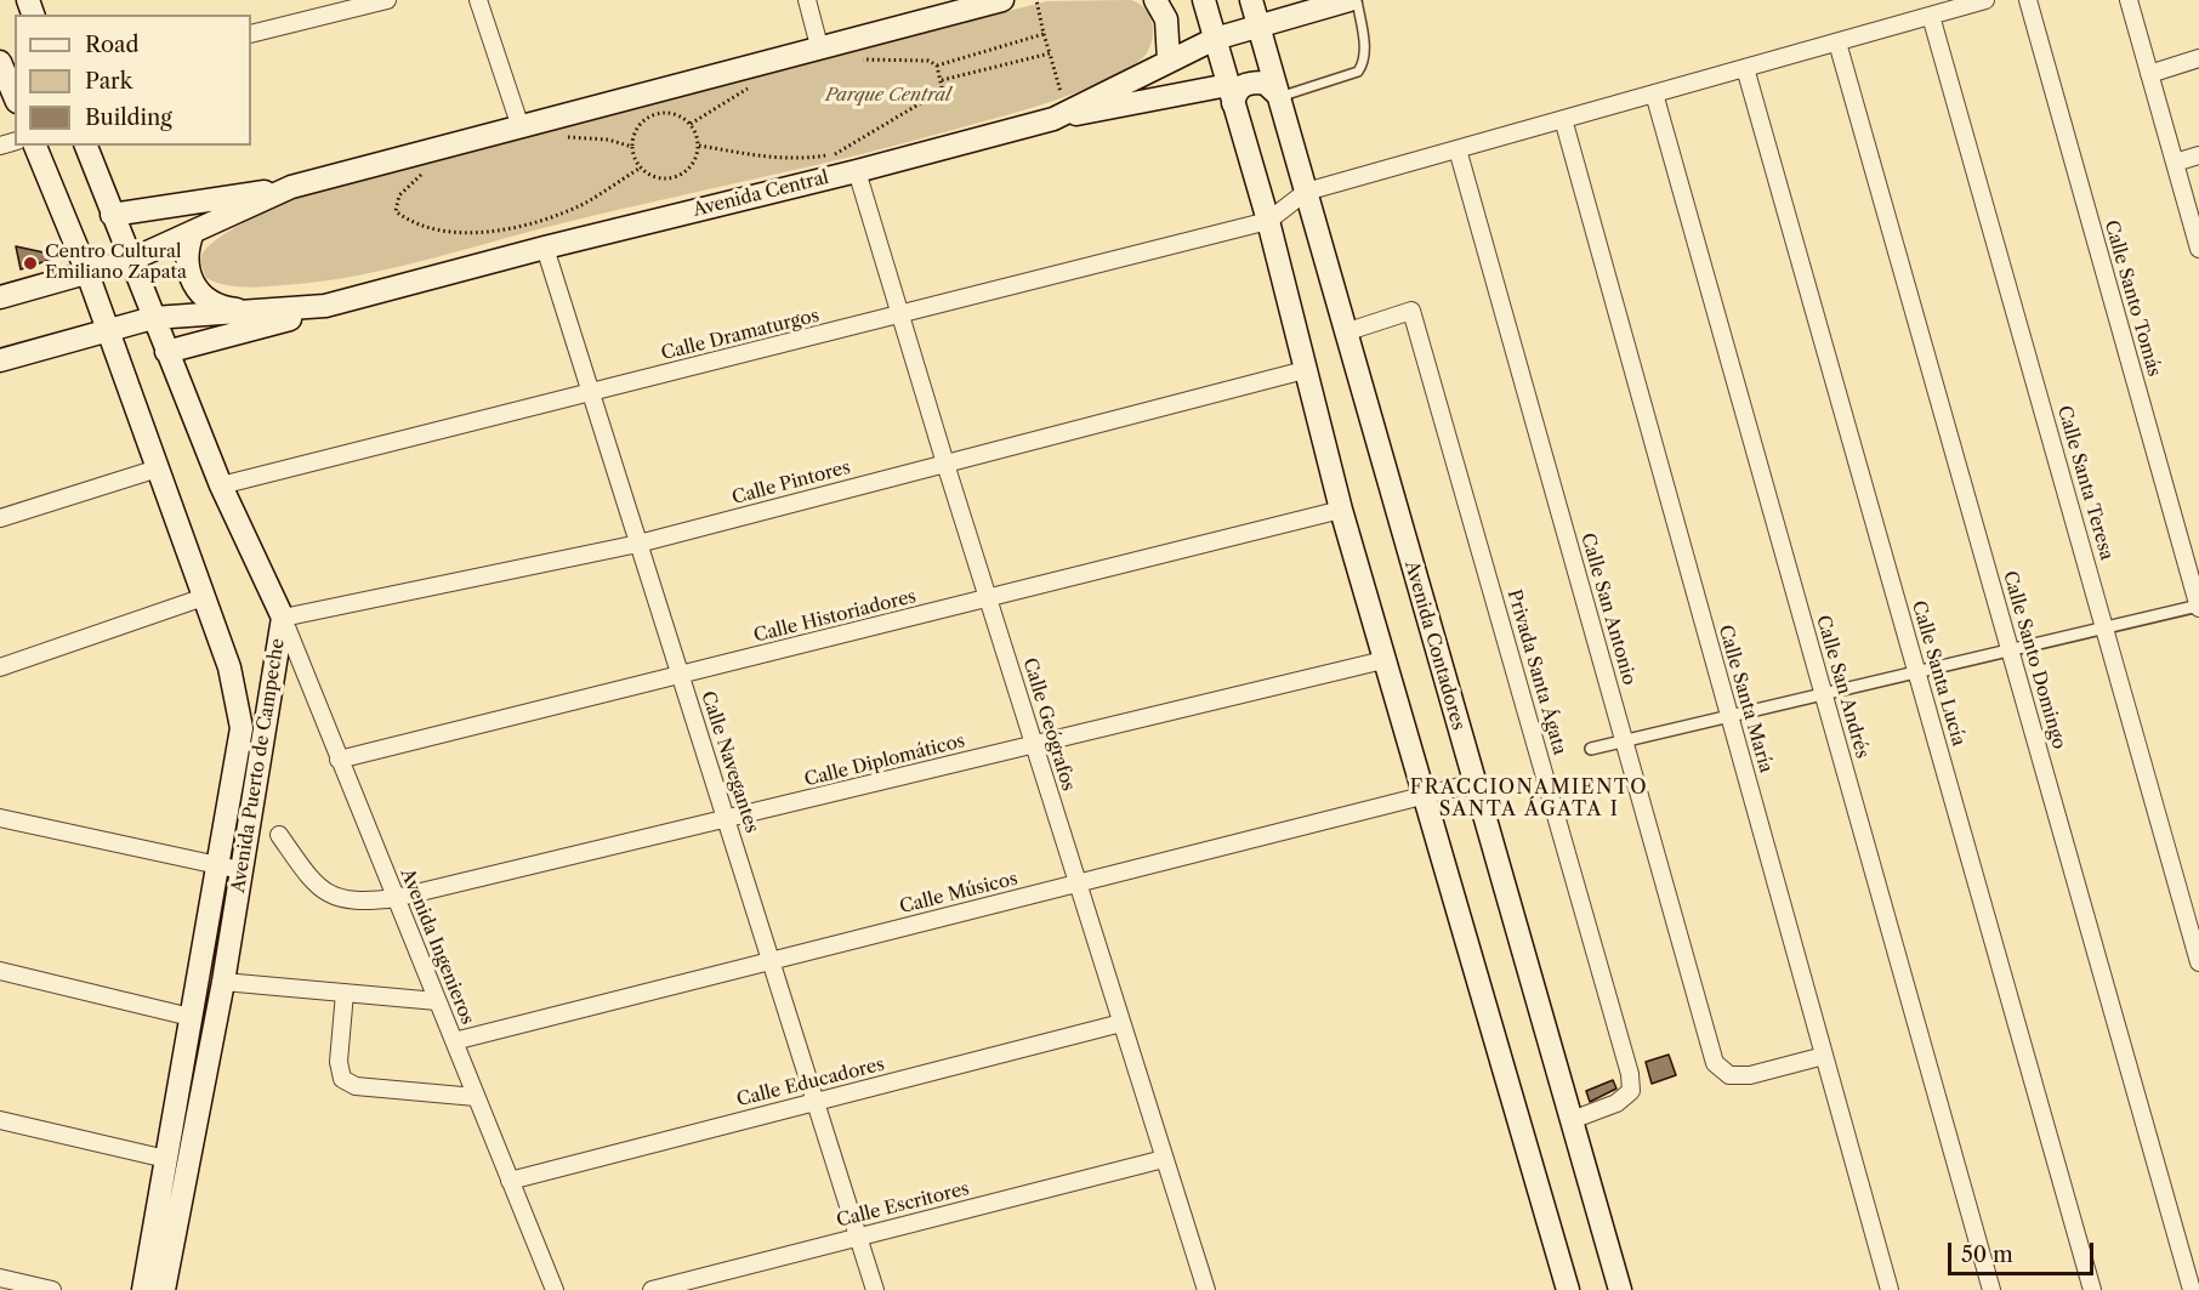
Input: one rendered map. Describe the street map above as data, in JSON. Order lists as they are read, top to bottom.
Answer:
{
  "streets": {
    "main road": ["Avenida Central", "Avenida Contadores", "Avenida Puerto de Campeche"],
    "street": [
      "Calle Santo Tomás",
      "Calle Dramaturgos",
      "Calle Pintores",
      "Calle Santa Teresa",
      "Calle San Antonio",
      "Calle Historiadores",
      "Calle Santo Domingo",
      "Privada Santa Ágata",
      "Calle Santa Lucía",
      "Calle San Andrés",
      "Calle Santa María",
      "Calle Geógrafos",
      "Calle Diplomáticos",
      "Calle Navegantes",
      "Calle Músicos",
      "Avenida Ingenieros",
      "Calle Educadores",
      "Calle Escritores"
    ]
  },
  "crossings": [
    ["Avenida Central", "Avenida Contadores"],
    ["Avenida Central", "Calle Geógrafos"],
    ["Avenida Central", "Calle Navegantes"],
    ["Avenida Central", "Avenida Puerto de Campeche"],
    ["Calle Dramaturgos", "Calle Geógrafos"],
    ["Calle Dramaturgos", "Calle Navegantes"],
    ["Calle Dramaturgos", "Avenida Puerto de Campeche"],
    ["Calle Pintores", "Calle Geógrafos"],
    ["Calle Pintores", "Calle Navegantes"],
    ["Calle Pintores", "Avenida Puerto de Campeche"],
    ["Calle Pintores", "Avenida Ingenieros"],
    ["Calle San Antonio", "Calle Santa María"],
    ["Calle Historiadores", "Calle Geógrafos"],
    ["Calle Historiadores", "Calle Navegantes"],
    ["Calle Historiadores", "Avenida Ingenieros"],
    ["Avenida Contadores", "Privada Santa Ágata"],
    ["Avenida Contadores", "Calle Músicos"],
    ["Calle Geógrafos", "Calle Diplomáticos"],
    ["Calle Geógrafos", "Calle Músicos"],
    ["Calle Geógrafos", "Calle Educadores"],
    ["Calle Geógrafos", "Calle Escritores"],
    ["Calle Diplomáticos", "Calle Navegantes"],
    ["Calle Diplomáticos", "Avenida Ingenieros"],
    ["Calle Navegantes", "Calle Músicos"],
    ["Calle Navegantes", "Calle Educadores"],
    ["Calle Navegantes", "Calle Escritores"],
    ["Avenida Puerto de Campeche", "Avenida Ingenieros"],
    ["Calle Músicos", "Avenida Ingenieros"],
    ["Avenida Ingenieros", "Calle Educadores"]
  ],
  "districts": ["FRACCIONAMIENTO SANTA ÁGATA I"],
  "parks": ["Parque Central"],
  "places": ["Centro Cultural Emiliano Zapata"],
  "legend": ["Road", "Park", "Building"],
  "scale_bar": "50 m"
}
